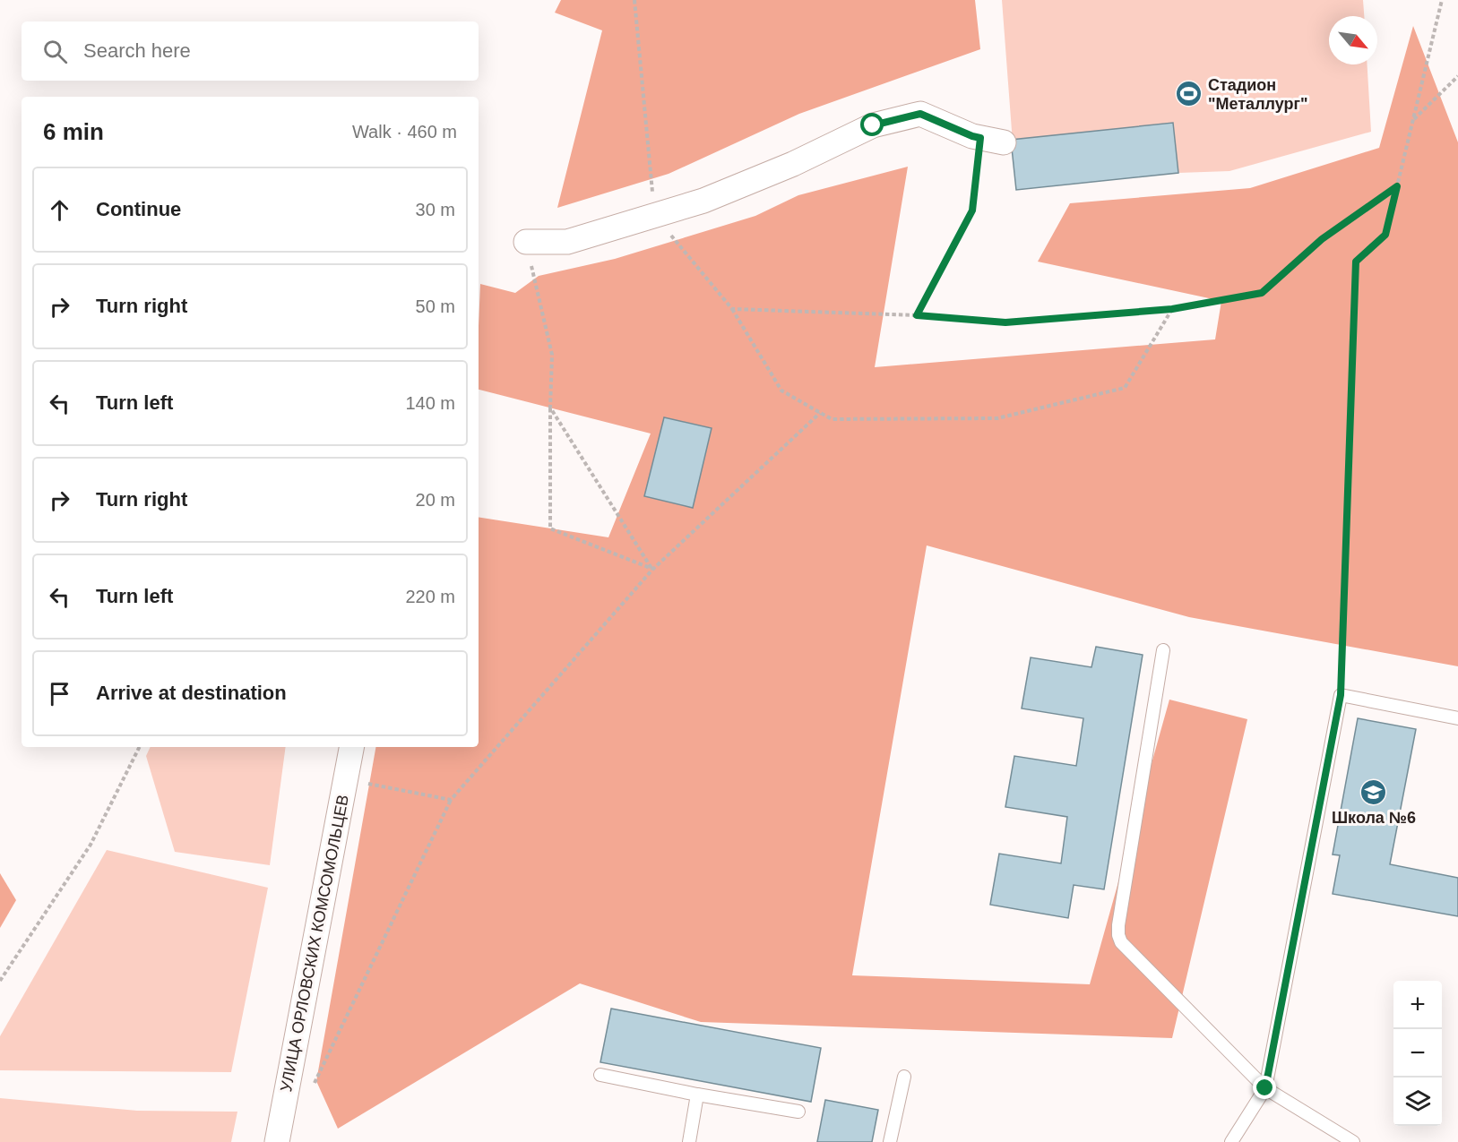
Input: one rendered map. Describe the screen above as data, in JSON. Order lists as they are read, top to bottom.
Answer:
{
  "streets": {
    "street": ["УЛИЦА ОРЛОВСКИХ КОМСОМОЛЬЦЕВ"]
  },
  "places": {
    "sports": ["Стадион \"Металлург\""],
    "school or university": ["Школа №6"]
  },
  "north": "bottom right",
  "page": {
    "search": "Search here",
    "heading": ["6 min", "Walk · 460 m"],
    "list": [
      ["Continue", "30 m"],
      ["Turn right", "50 m"],
      ["Turn left", "140 m"],
      ["Turn right", "20 m"],
      ["Turn left", "220 m"],
      "Arrive at destination"
    ],
    "map_buttons": ["+", "−"]
  }
}
